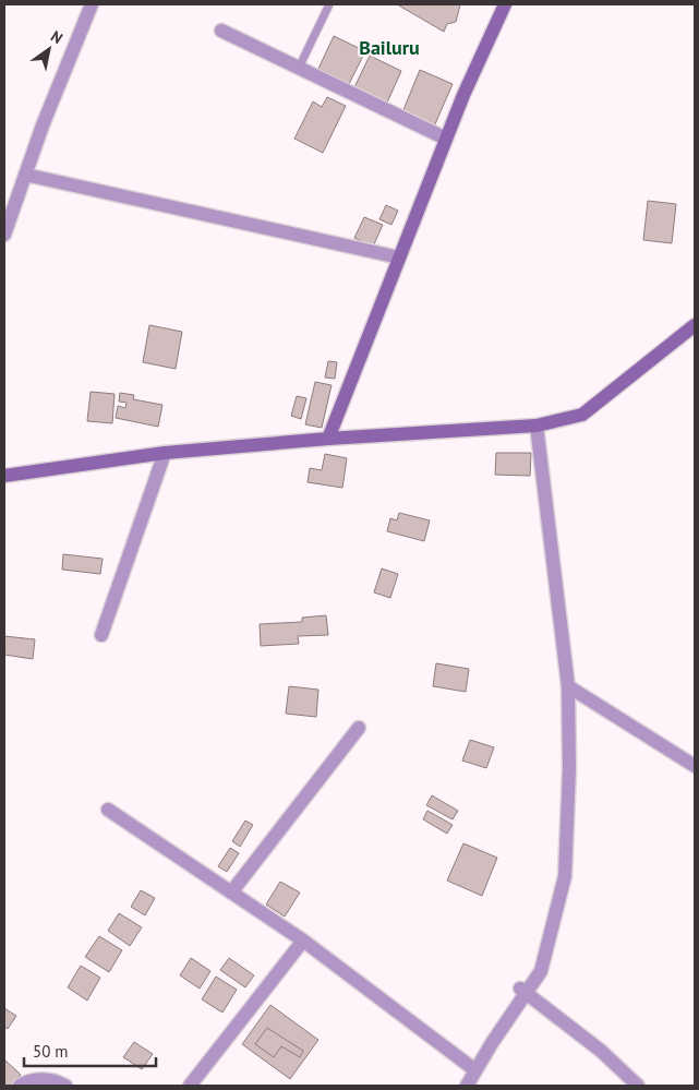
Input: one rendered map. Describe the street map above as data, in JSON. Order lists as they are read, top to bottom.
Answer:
{
  "districts": ["Bailuru"],
  "scale_bar": "50 m",
  "north": "top right"
}
